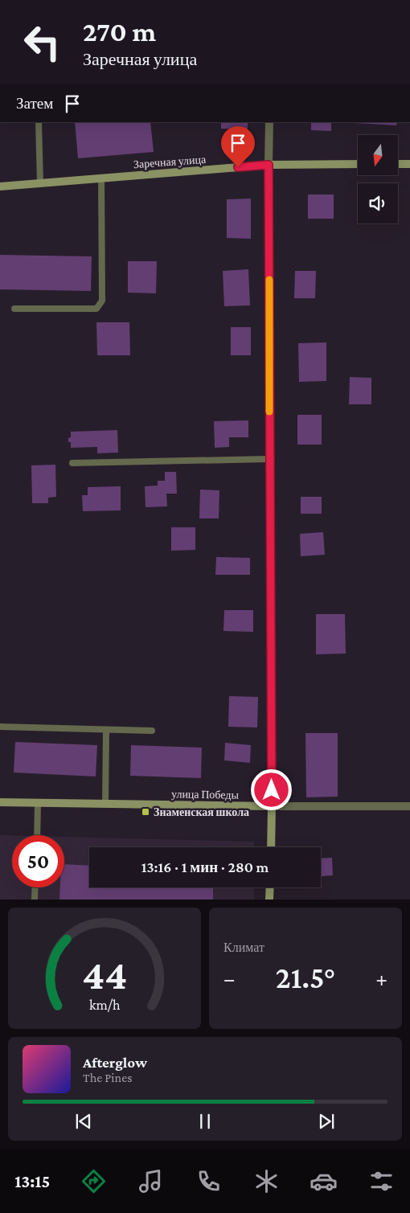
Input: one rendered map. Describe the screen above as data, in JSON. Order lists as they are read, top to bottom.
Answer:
{
  "streets": {
    "main road": ["Заречная улица", "улица Победы"]
  },
  "places": {
    "transit": ["Знаменская школа"]
  },
  "north": "bottom",
  "page": {
    "turn": ["270 m", "Заречная улица"],
    "then": "Затем",
    "limit": "50",
    "trip": "13:16 · 1 мин · 280 m",
    "tile": "Климат",
    "heat": ["−", "21.5°", "+"],
    "song": ["Afterglow", "The Pines"],
    "tabs": "13:15",
    "gauge": ["44", "km/h"]
  }
}
